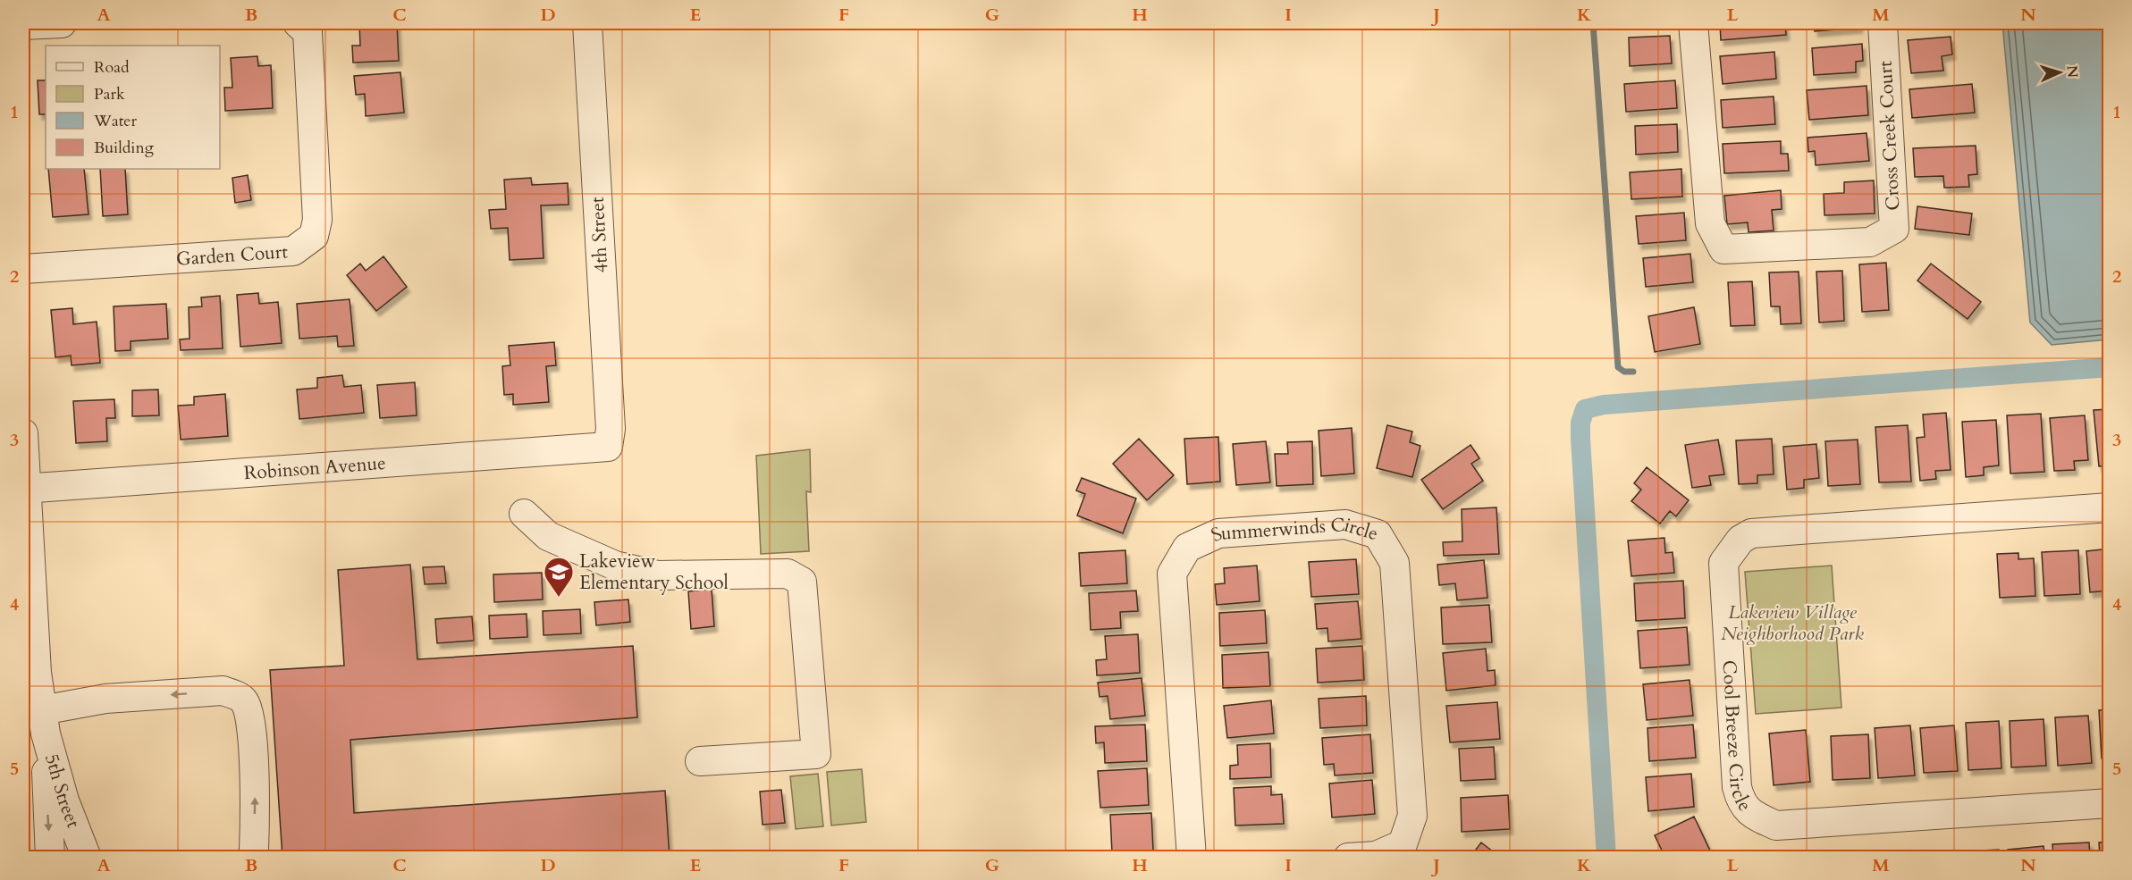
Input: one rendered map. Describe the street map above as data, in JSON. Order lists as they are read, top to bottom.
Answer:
{
  "streets": {
    "street": [
      "Cross Creek Court",
      "4th Street",
      "Garden Court",
      "Robinson Avenue",
      "Summerwinds Circle",
      "Cool Breeze Circle",
      "5th Street"
    ]
  },
  "crossings": [
    ["4th Street", "Robinson Avenue"],
    ["Robinson Avenue", "5th Street"]
  ],
  "parks": ["Lakeview Village Neighborhood Park"],
  "places": {
    "school or university": ["Lakeview Elementary School"]
  },
  "legend": [
    "Road",
    "Park",
    "Water",
    "Building"
  ],
  "north": "right",
  "grid": {
    "columns": [
      "A",
      "B",
      "C",
      "D",
      "E",
      "F",
      "G",
      "H",
      "I",
      "J",
      "K",
      "L",
      "M",
      "N"
    ],
    "rows": [
      "1",
      "2",
      "3",
      "4",
      "5"
    ]
  }
}
